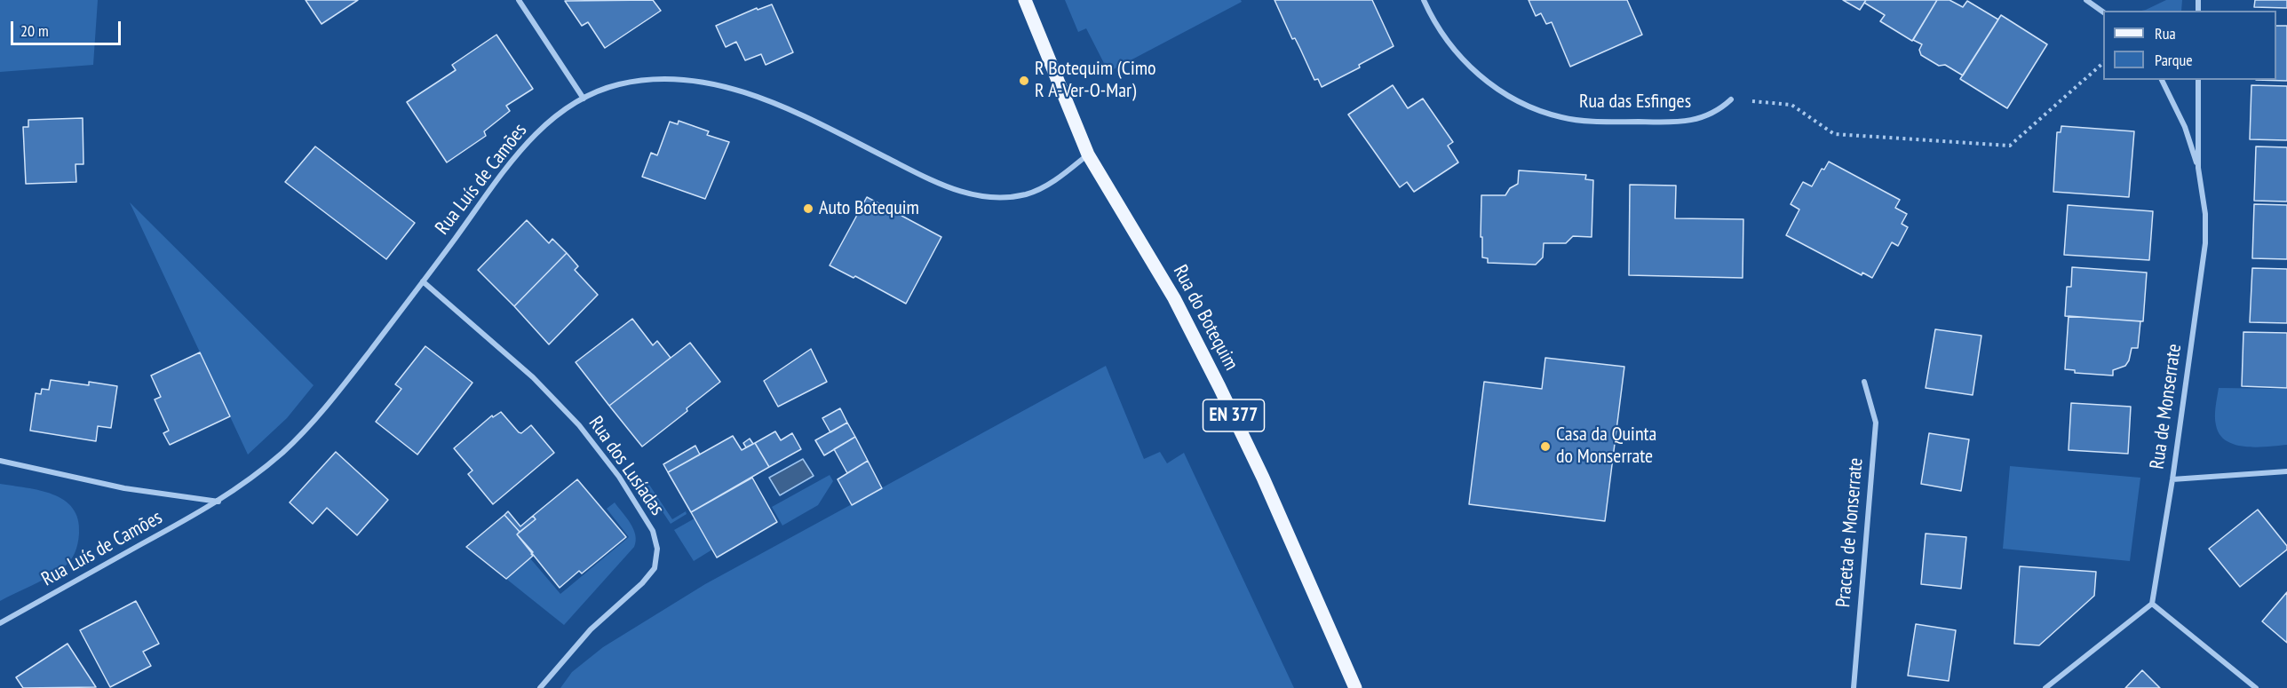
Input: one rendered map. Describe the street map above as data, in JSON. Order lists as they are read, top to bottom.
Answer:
{
  "streets": {
    "main road": ["Rua do Botequim", "EN 377"],
    "street": [
      "Rua das Esfinges",
      "Rua Luís de Camões",
      "Rua de Monserrate",
      "Rua dos Lusíadas",
      "Praceta de Monserrate"
    ]
  },
  "crossings": [
    ["Rua Luís de Camões", "Rua do Botequim"],
    ["Rua Luís de Camões", "Rua dos Lusíadas"]
  ],
  "places": ["R Botequim (Cimo R A-Ver-O-Mar)", "Auto Botequim", "Casa da Quinta do Monserrate"],
  "legend": ["Rua", "Parque"],
  "scale_bar": "20 m"
}
